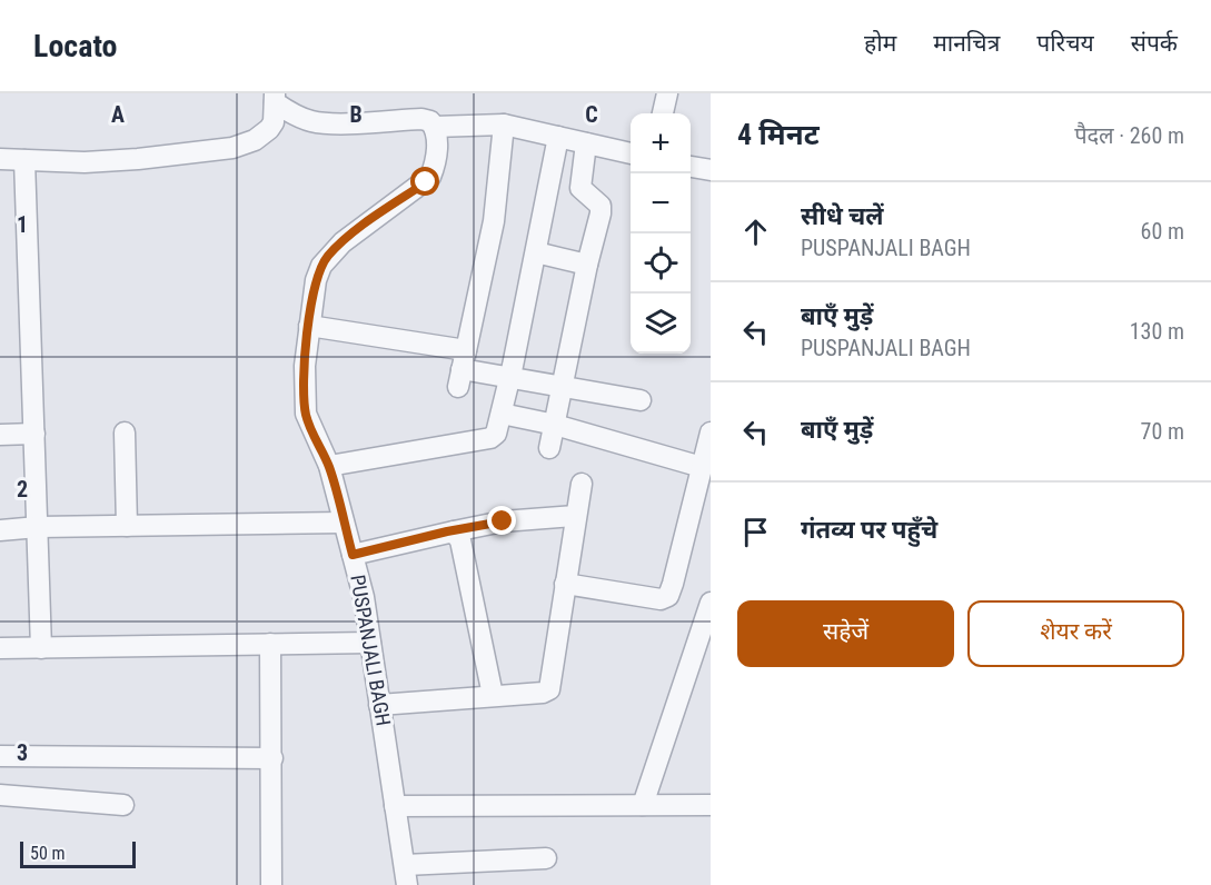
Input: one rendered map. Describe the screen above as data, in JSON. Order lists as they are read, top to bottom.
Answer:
{
  "streets": {
    "street": ["PUSPANJALI BAGH"]
  },
  "scale_bar": "50 m",
  "page": {
    "header": "Locato",
    "nav": [
      "होम",
      "मानचित्र",
      "परिचय",
      "संपर्क"
    ],
    "heading": ["4 मिनट", "पैदल · 260 m"],
    "map_buttons": ["+", "−"],
    "list": [
      ["सीधे चलें", "PUSPANJALI BAGH", "60 m"],
      ["बाएँ मुड़ें", "PUSPANJALI BAGH", "130 m"],
      ["बाएँ मुड़ें", "70 m"],
      "गंतव्य पर पहुँचे"
    ],
    "buttons": ["सहेजें", "शेयर करें"],
    "scale": "50 m"
  },
  "grid": {
    "columns": ["A", "B", "C"],
    "rows": ["1", "2", "3"]
  }
}
